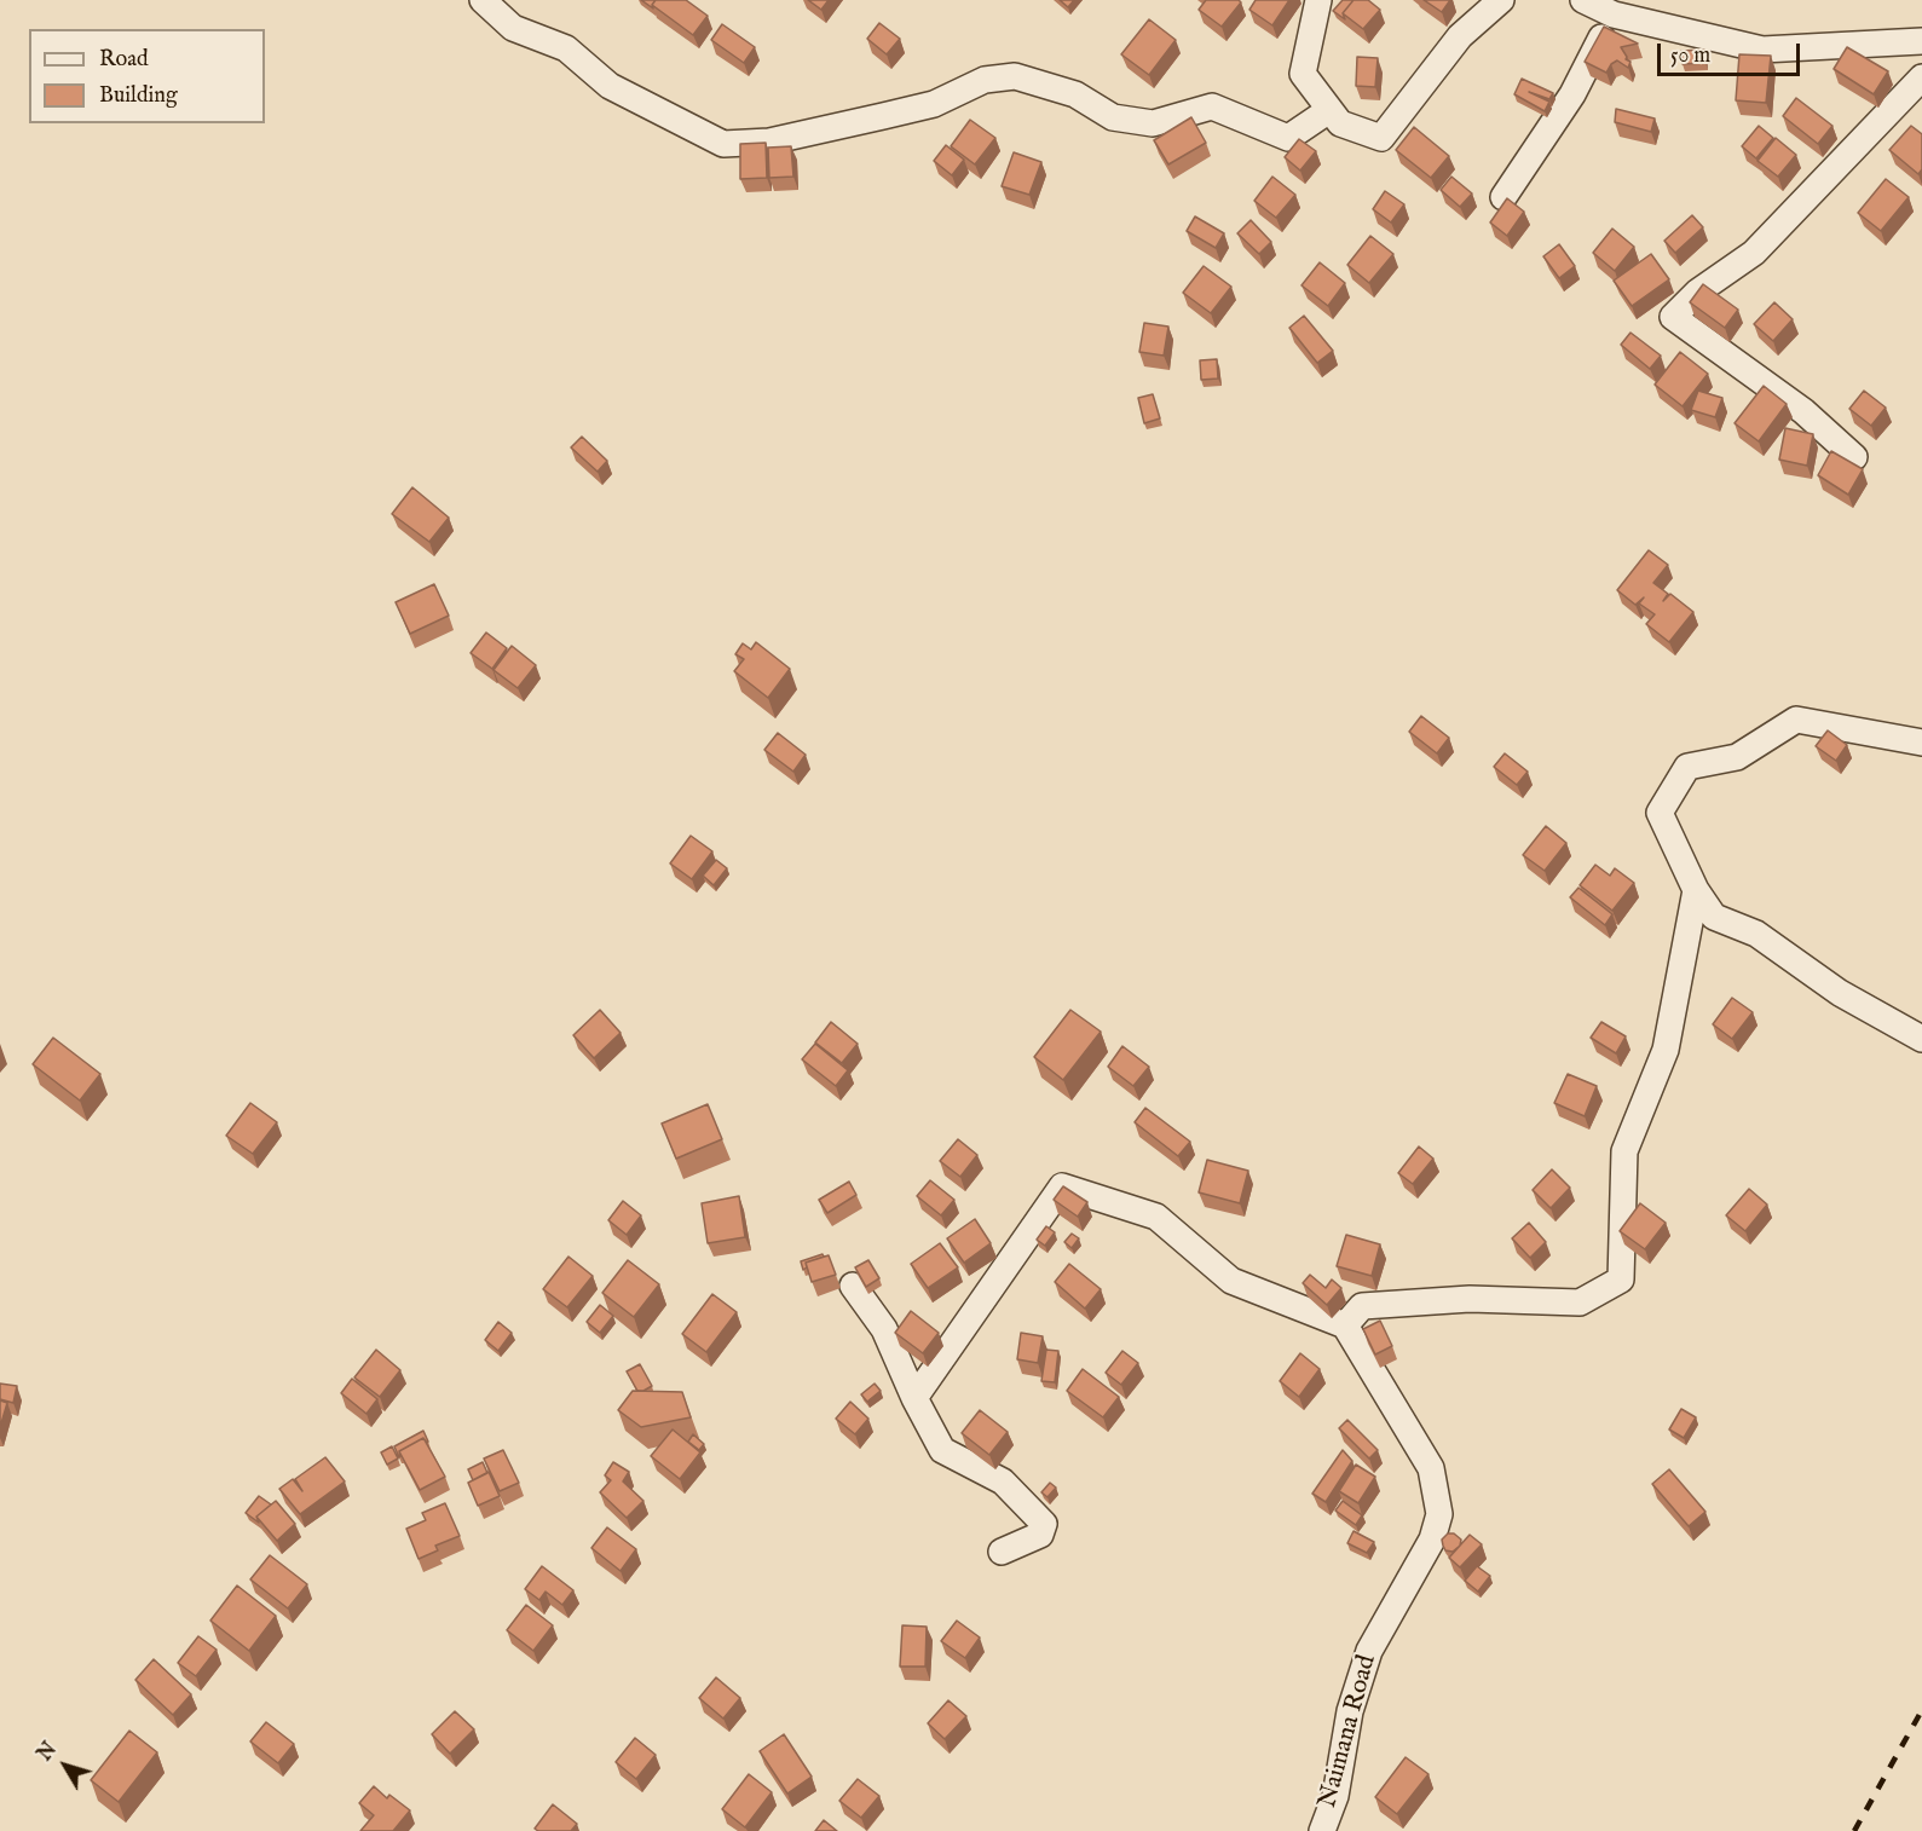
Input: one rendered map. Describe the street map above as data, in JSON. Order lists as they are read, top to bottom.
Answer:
{
  "streets": {
    "street": ["Naimana Road"]
  },
  "legend": ["Road", "Building"],
  "scale_bar": "50 m",
  "north": "top left"
}
